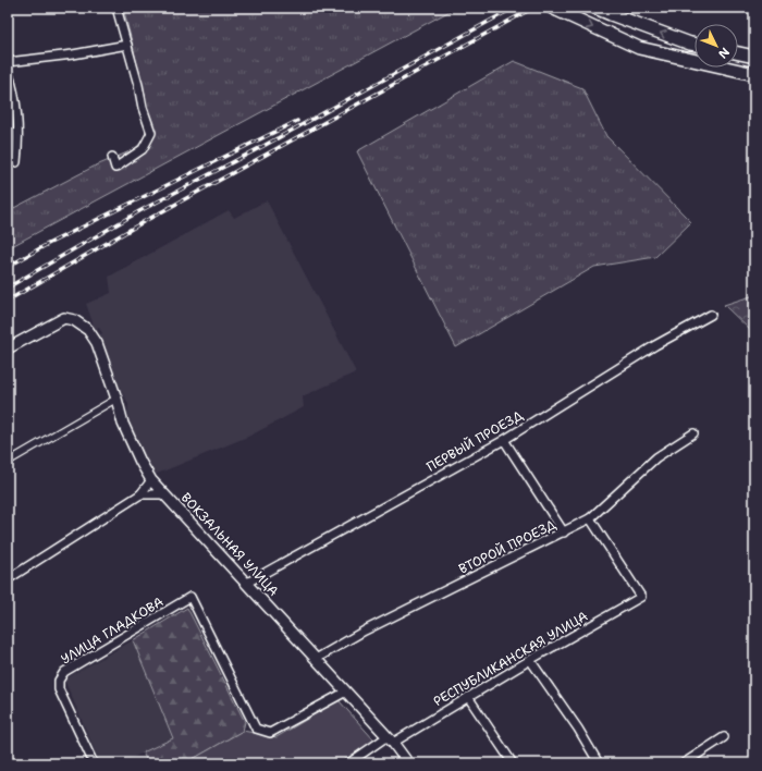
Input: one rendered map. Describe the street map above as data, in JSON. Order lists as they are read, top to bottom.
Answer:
{
  "streets": {
    "street": [
      "ПЕРВЫЙ ПРОЕЗД",
      "ВОКЗАЛЬНАЯ УЛИЦА",
      "ВТОРОЙ ПРОЕЗД",
      "УЛИЦА ГЛАДКОВА",
      "РЕСПУБЛИКАНСКАЯ УЛИЦА"
    ]
  },
  "crossings": [
    ["ПЕРВЫЙ ПРОЕЗД", "ВОКЗАЛЬНАЯ УЛИЦА"],
    ["ВОКЗАЛЬНАЯ УЛИЦА", "ВТОРОЙ ПРОЕЗД"],
    ["ВОКЗАЛЬНАЯ УЛИЦА", "УЛИЦА ГЛАДКОВА"],
    ["ВОКЗАЛЬНАЯ УЛИЦА", "РЕСПУБЛИКАНСКАЯ УЛИЦА"],
    ["ВТОРОЙ ПРОЕЗД", "РЕСПУБЛИКАНСКАЯ УЛИЦА"]
  ],
  "north": "bottom right"
}
